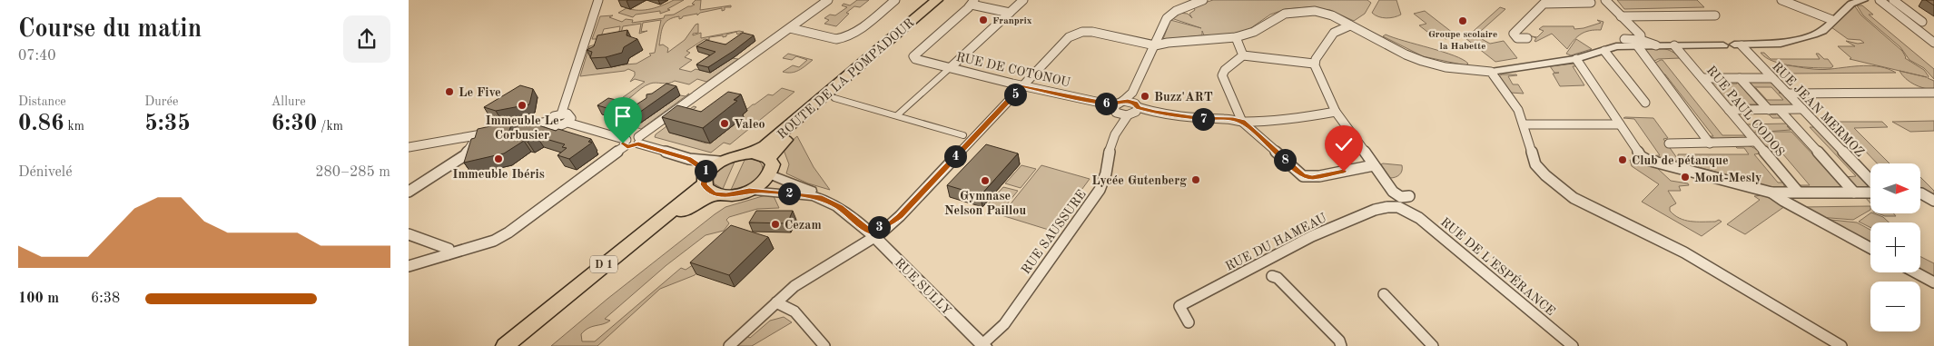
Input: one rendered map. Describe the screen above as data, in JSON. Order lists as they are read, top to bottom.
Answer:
{
  "streets": {
    "main road": ["ROUTE DE LA POMPADOUR", "D 1"],
    "street": [
      "RUE DE COTONOU",
      "RUE JEAN MERMOZ",
      "RUE PAUL CODOS",
      "RUE SAUSSURE",
      "RUE DU HAMEAU",
      "RUE DE L'ESPÉRANCE",
      "RUE SULLY"
    ]
  },
  "crossings": [
    ["RUE DE COTONOU", "RUE SAUSSURE"],
    ["ROUTE DE LA POMPADOUR", "D 1"],
    ["ROUTE DE LA POMPADOUR", "RUE SULLY"],
    ["RUE SAUSSURE", "RUE SULLY"],
    ["RUE DU HAMEAU", "RUE DE L'ESPÉRANCE"],
    ["D 1", "RUE SULLY"]
  ],
  "places": [
    "Franprix",
    "Groupe scolaire la Habette",
    "Le Five",
    "Buzz'ART",
    "Immeuble Le Corbusier",
    "Valeo",
    "Immeuble Ibéris",
    "Club de pétanque",
    "Mont-Mesly",
    "Lycée Gutenberg",
    "Gymnase Nelson Paillou",
    "Cezam"
  ],
  "north": "right",
  "page": {
    "heading": ["Course du matin", "07:40"],
    "stats": [
      ["Distance", "0.86 km"],
      ["Durée", "5:35"],
      ["Allure", "6:30 /km"]
    ],
    "pins": [
      "5",
      "6",
      "7",
      "4",
      "8",
      "1",
      "2",
      "3"
    ],
    "chart": ["Dénivelé", "280–285 m"],
    "map_buttons": ["+", "−"],
    "list": [
      {
        "name": "100 m",
        "note": "6:38"
      }
    ]
  }
}
